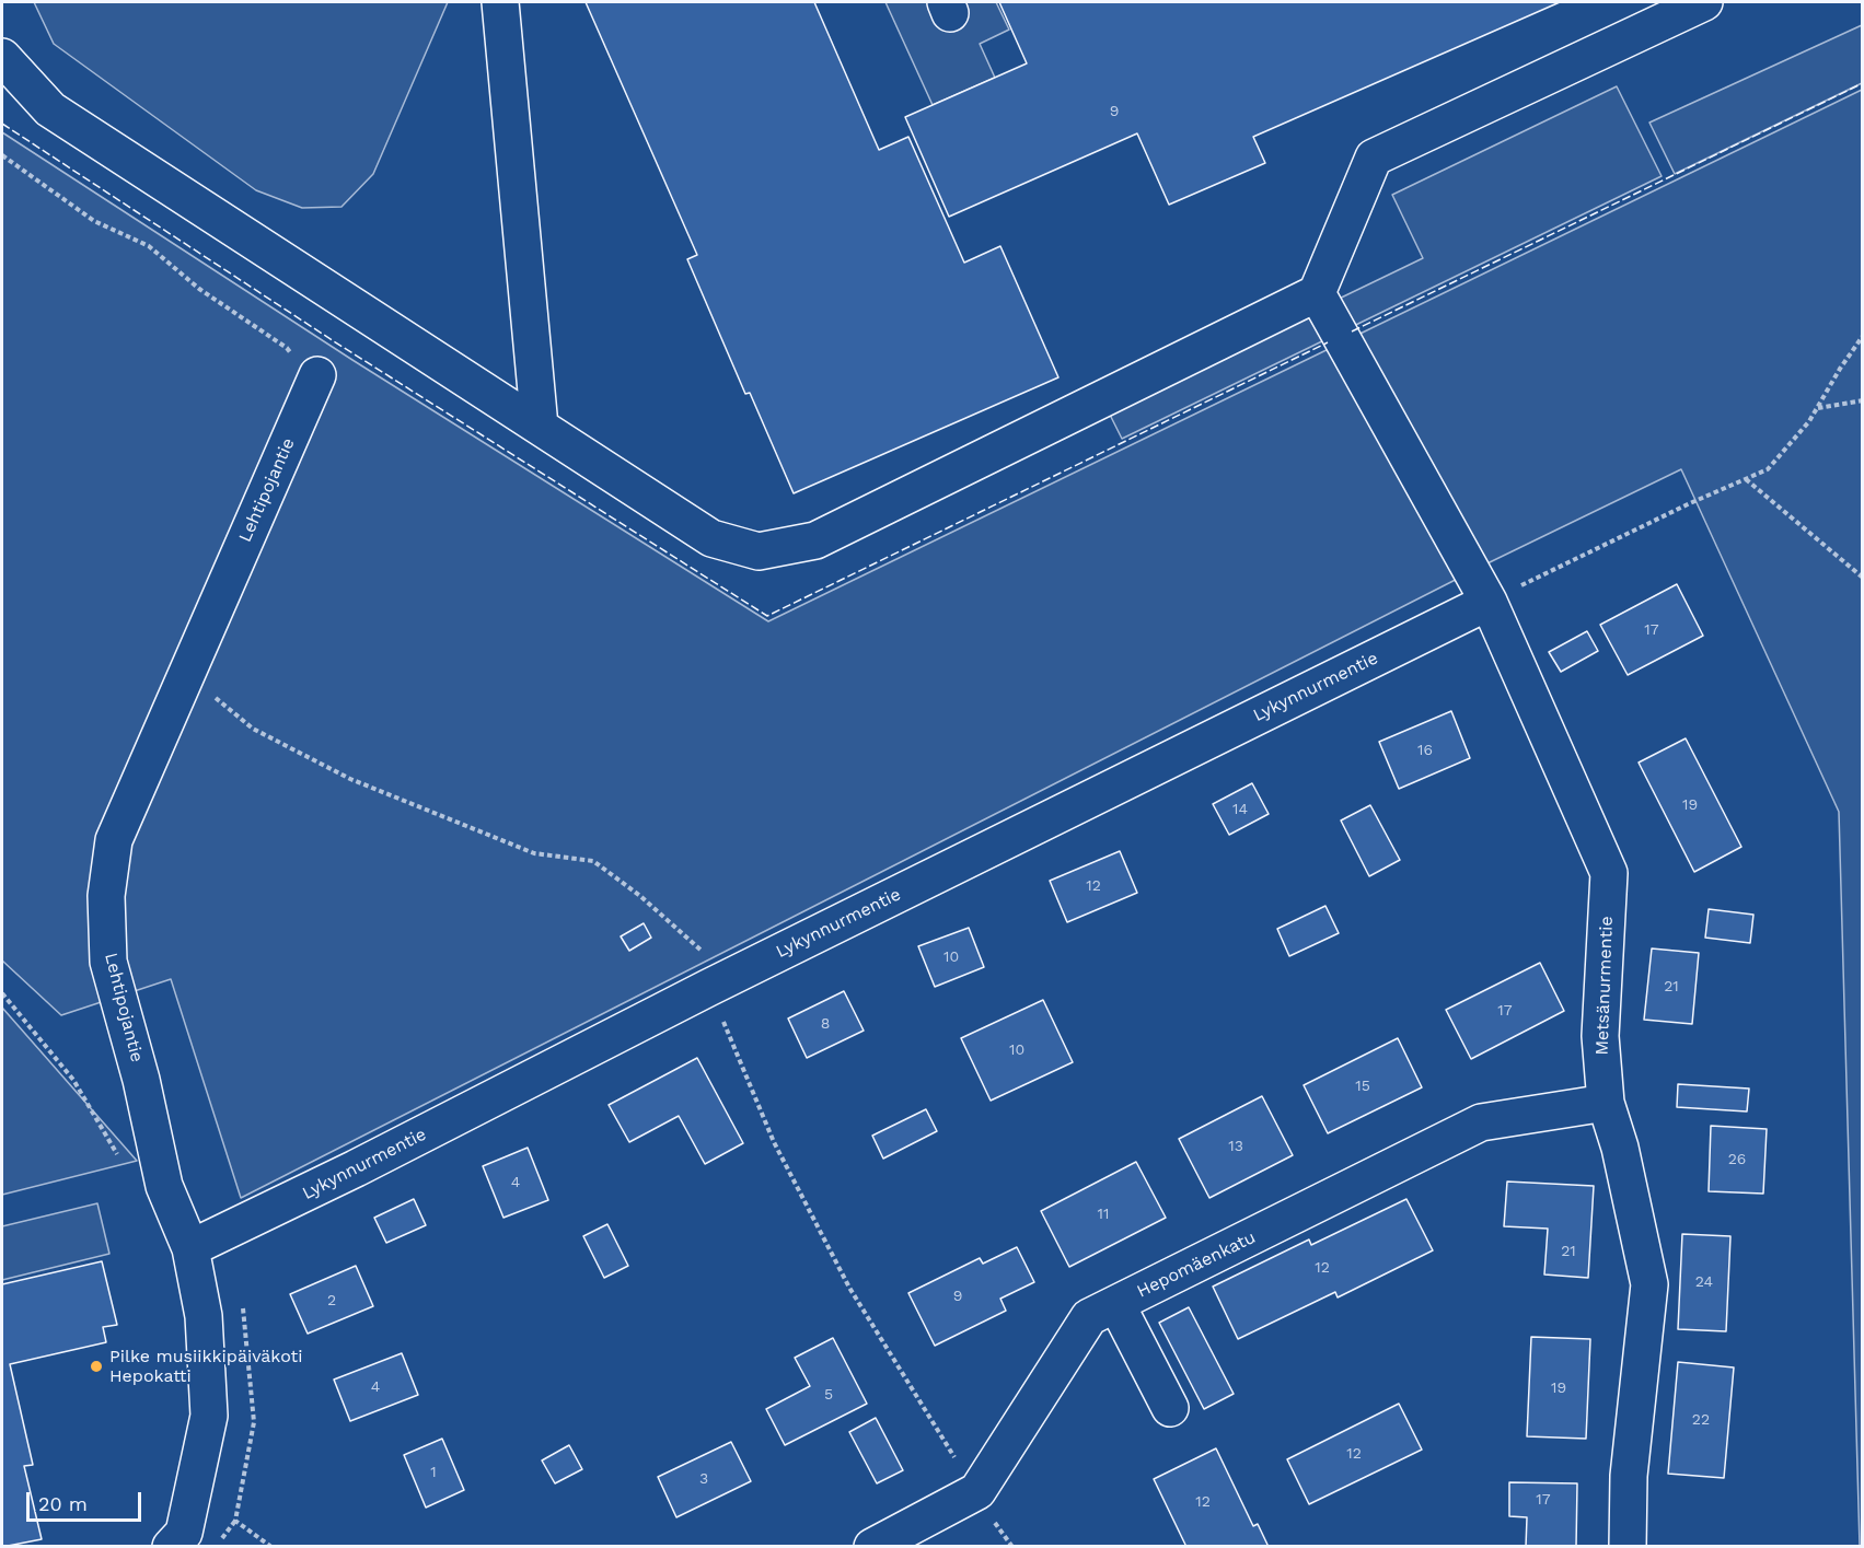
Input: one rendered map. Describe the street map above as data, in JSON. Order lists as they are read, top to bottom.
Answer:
{
  "streets": {
    "street": [
      "Lehtipojantie",
      "Lykynnurmentie",
      "Metsänurmentie",
      "Hepomäenkatu"
    ]
  },
  "crossings": [
    ["Lehtipojantie", "Lykynnurmentie"],
    ["Lykynnurmentie", "Metsänurmentie"],
    ["Metsänurmentie", "Hepomäenkatu"]
  ],
  "places": ["Pilke musiikkipäiväkoti Hepokatti"],
  "house_numbers": [
    "9",
    "17",
    "16",
    "19",
    "14",
    "12",
    "10",
    "21",
    "17",
    "8",
    "10",
    "15",
    "13",
    "26",
    "4",
    "11",
    "21",
    "12",
    "24",
    "9",
    "2",
    "4",
    "19",
    "5",
    "22",
    "12",
    "1",
    "3",
    "17",
    "12"
  ],
  "scale_bar": "20 m"
}
